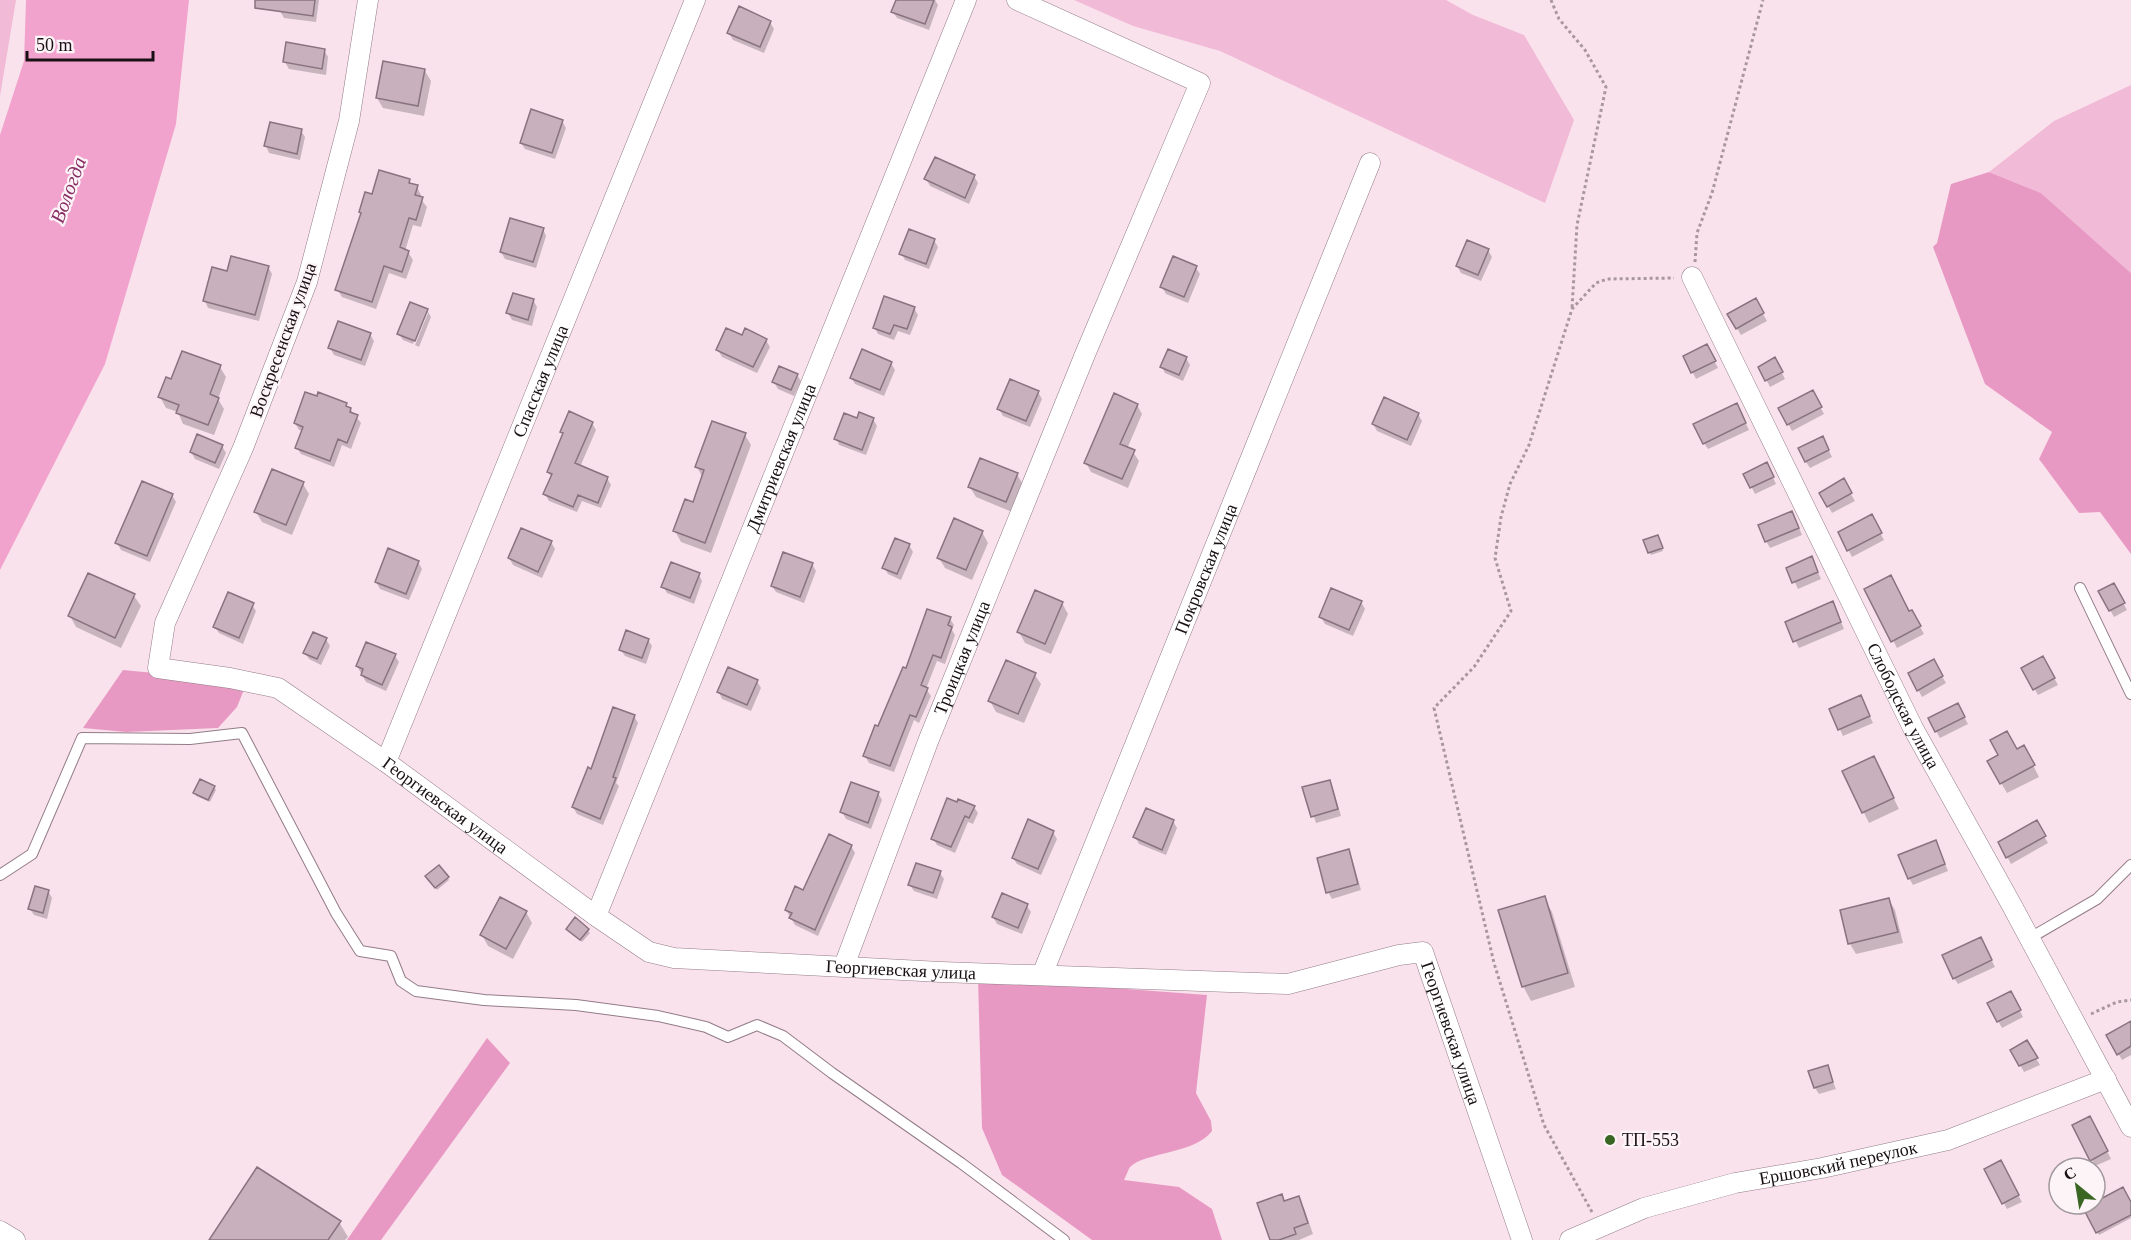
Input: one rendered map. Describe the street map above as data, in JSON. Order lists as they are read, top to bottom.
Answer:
{
  "streets": {
    "street": [
      "Воскресенская улица",
      "Спасская улица",
      "Дмитриевская улица",
      "Покровская улица",
      "Троицкая улица",
      "Слободская улица",
      "Георгиевская улица",
      "Ершовский переулок"
    ]
  },
  "crossings": [
    ["Воскресенская улица", "Георгиевская улица"],
    ["Спасская улица", "Георгиевская улица"],
    ["Дмитриевская улица", "Георгиевская улица"],
    ["Покровская улица", "Георгиевская улица"],
    ["Троицкая улица", "Георгиевская улица"],
    ["Слободская улица", "Ершовский переулок"]
  ],
  "water": ["Вологда"],
  "places": ["ТП-553"],
  "scale_bar": "50 m",
  "north": "top left"
}
